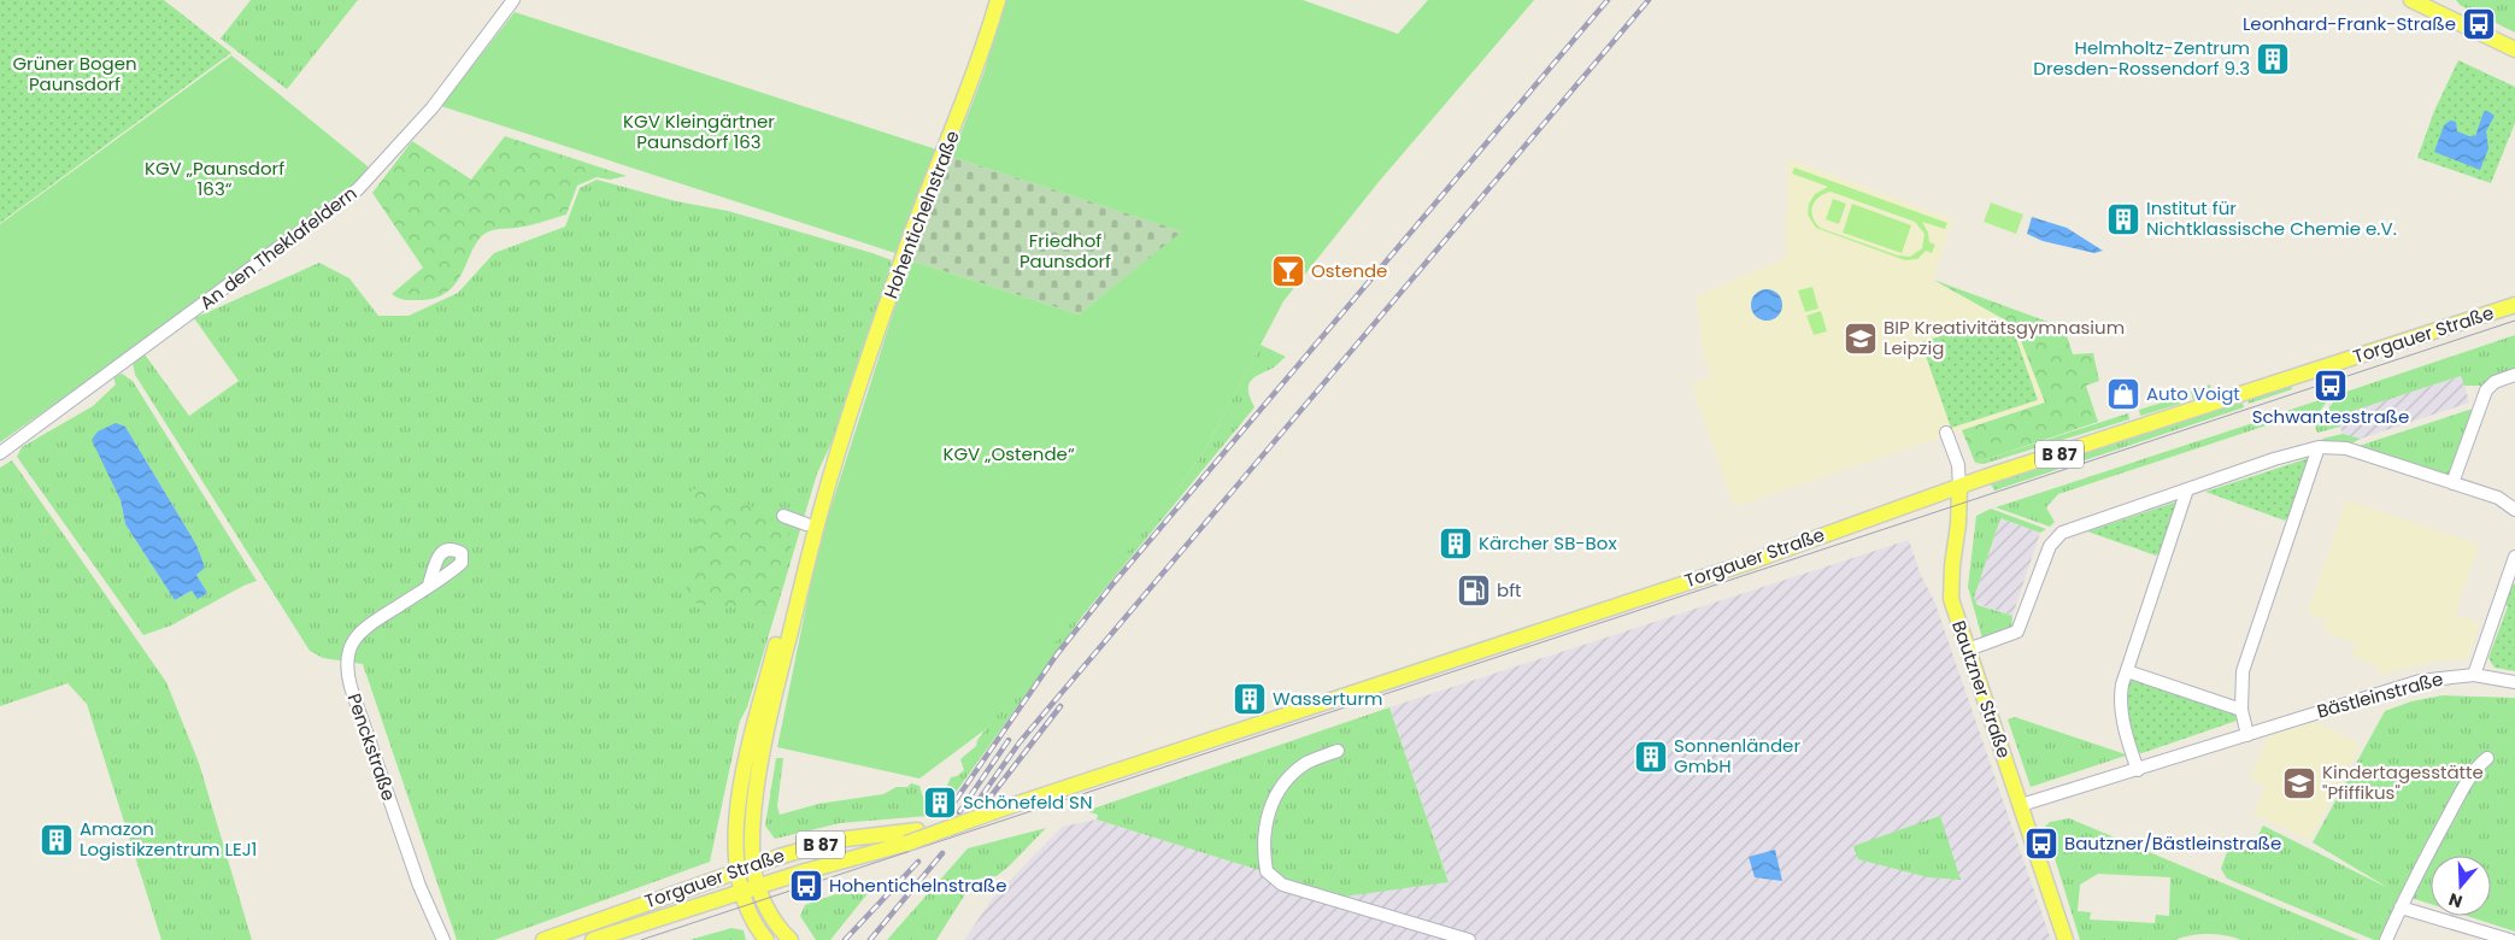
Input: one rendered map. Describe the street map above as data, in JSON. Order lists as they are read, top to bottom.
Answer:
{
  "streets": {
    "main road": [
      "Hohentichelnstraße",
      "Torgauer Straße",
      "B 87",
      "Bautzner Straße"
    ],
    "street": ["An den Theklafeldern", "Bästleinstraße", "Penckstraße"]
  },
  "crossings": [
    ["Hohentichelnstraße", "Torgauer Straße"],
    ["Torgauer Straße", "Bautzner Straße"],
    ["Bautzner Straße", "Bästleinstraße"]
  ],
  "parks": [
    "Grüner Bogen Paunsdorf",
    "KGV Kleingärtner Paunsdorf 163",
    "KGV „Paunsdorf 163“",
    "Friedhof Paunsdorf",
    "KGV „Ostende“"
  ],
  "places": {
    "bus stop": [
      "Leonhard-Frank-Straße",
      "Schwantesstraße",
      "Bautzner/Bästleinstraße",
      "Hohentichelnstraße"
    ],
    "building": [
      "Helmholtz-Zentrum Dresden-Rossendorf 9.3",
      "Institut für Nichtklassische Chemie e.V.",
      "Kärcher SB-Box",
      "Wasserturm",
      "Sonnenländer GmbH",
      "Schönefeld SN",
      "Amazon Logistikzentrum LEJ1"
    ],
    "bar": ["Ostende"],
    "school or university": ["BIP Kreativitätsgymnasium Leipzig", "Kindertagesstätte \"Pfiffikus\""],
    "shop": ["Auto Voigt"],
    "fuel station": ["bft"]
  },
  "north": "bottom"
}
